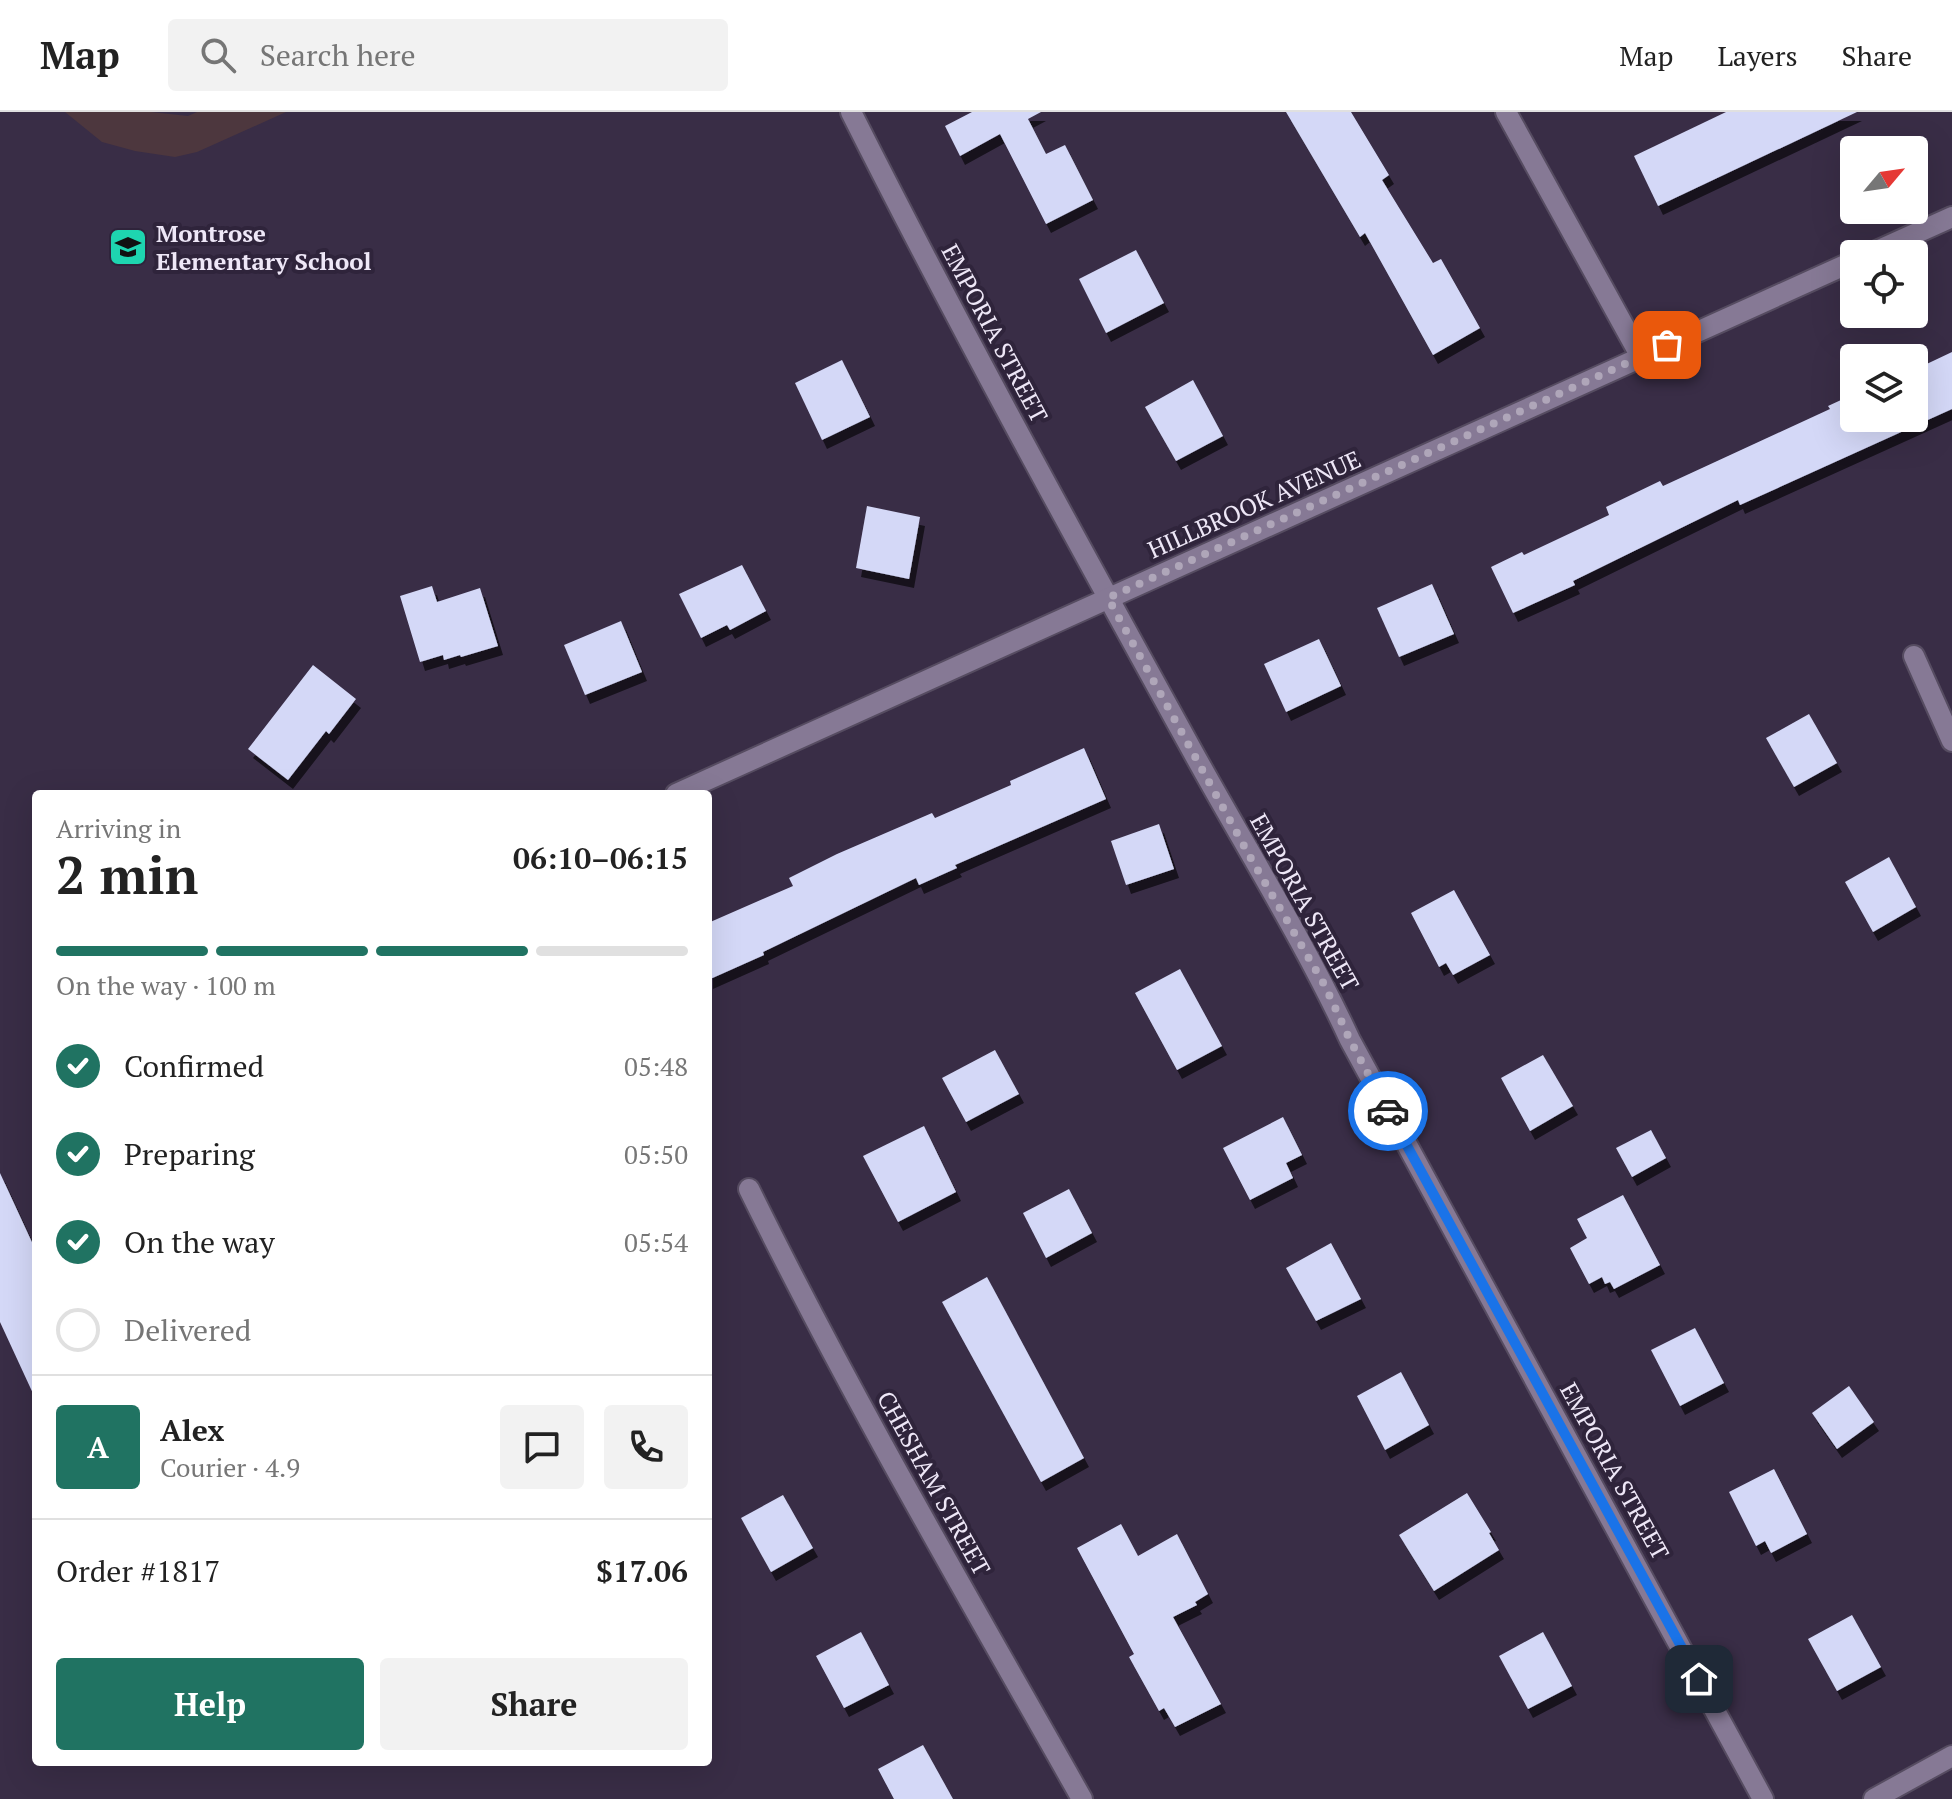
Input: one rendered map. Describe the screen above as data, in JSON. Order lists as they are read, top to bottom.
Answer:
{
  "streets": {
    "street": ["EMPORIA STREET", "HILLBROOK AVENUE", "CHESHAM STREET"]
  },
  "crossings": [
    ["EMPORIA STREET", "HILLBROOK AVENUE"]
  ],
  "places": {
    "school or university": ["Montrose Elementary School"]
  },
  "north": "top right",
  "page": {
    "header": "Map",
    "search": "Search here",
    "nav": ["Map", "Layers", "Share"],
    "heading": ["2 min", "Arriving in", "06:10–06:15"],
    "panel": [
      "Alex",
      "Courier · 4.9",
      "Order #1817",
      "$17.06"
    ],
    "bar": "On the way · 100 m",
    "list": [
      ["Confirmed", "05:48"],
      ["Preparing", "05:50"],
      ["On the way", "05:54"],
      "Delivered"
    ],
    "round": "A",
    "buttons": ["Help", "Share"]
  }
}
